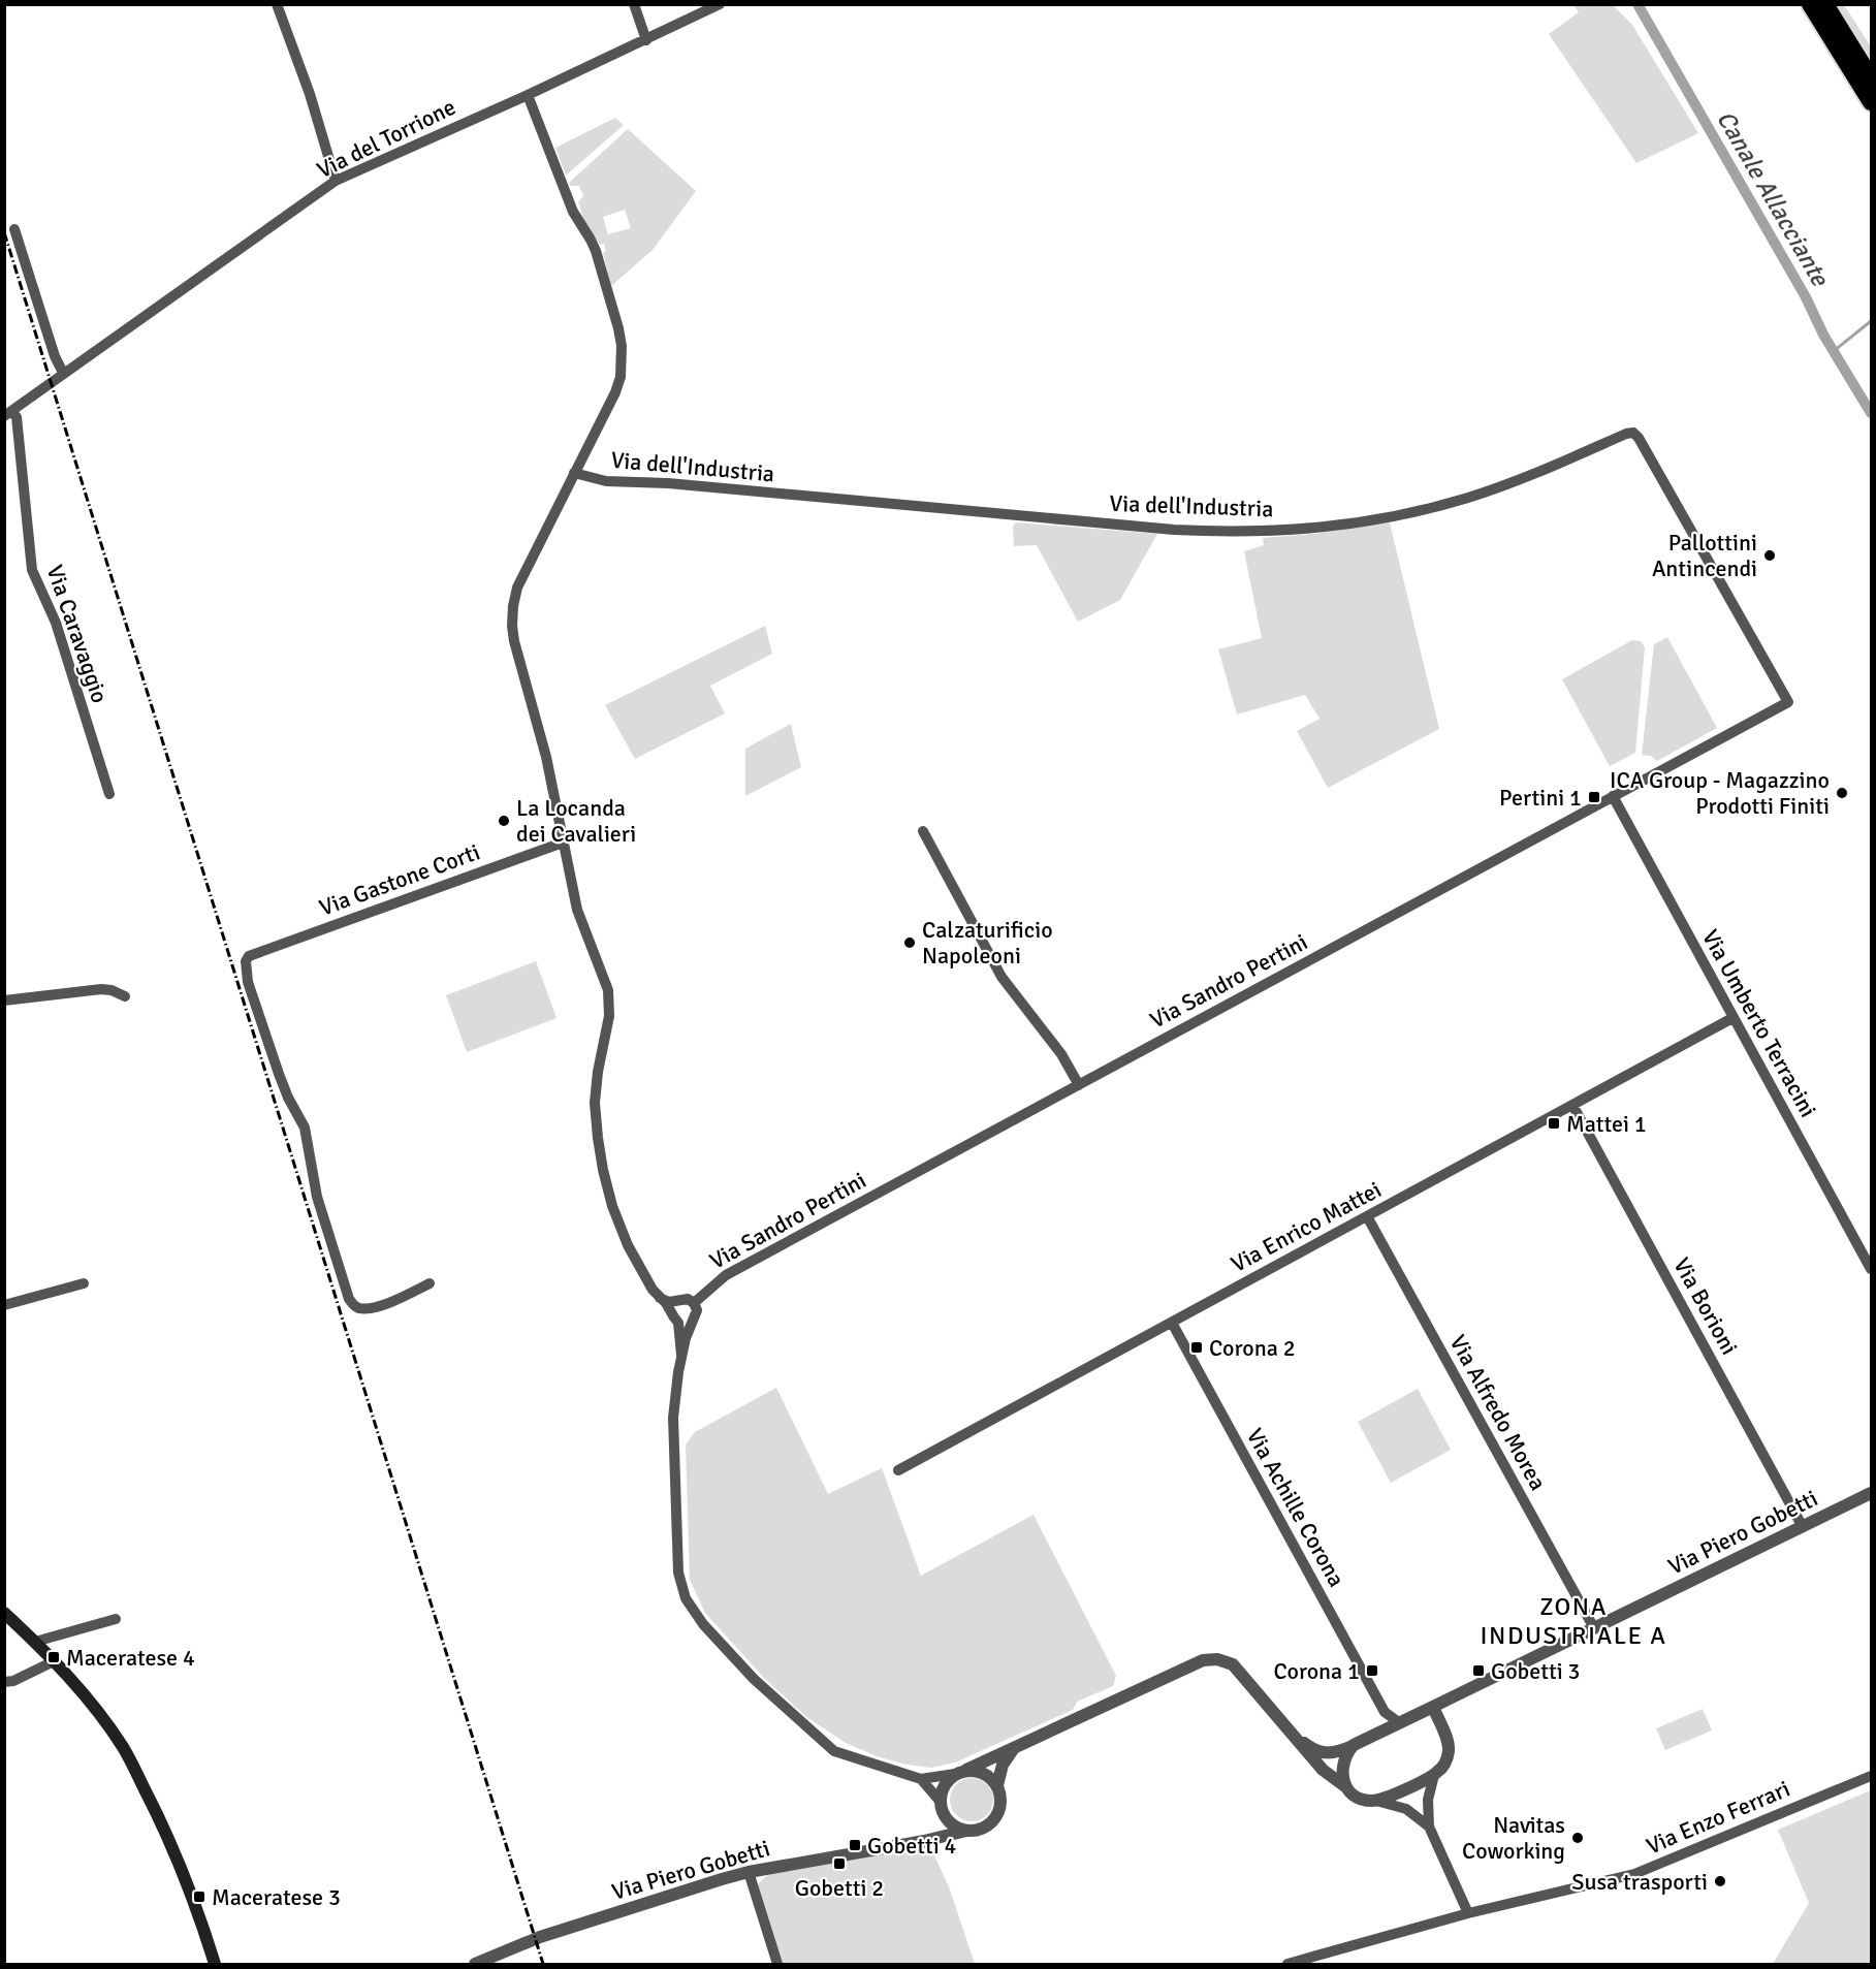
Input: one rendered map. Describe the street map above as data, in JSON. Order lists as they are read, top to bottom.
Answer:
{
  "streets": {
    "street": [
      "Via del Torrione",
      "Via dell'Industria",
      "Via Caravaggio",
      "Via Gastone Corti",
      "Via Sandro Pertini",
      "Via Umberto Terracini",
      "Via Enrico Mattei",
      "Via Borioni",
      "Via Alfredo Morea",
      "Via Achille Corona",
      "Via Piero Gobetti",
      "Via Enzo Ferrari"
    ]
  },
  "crossings": [
    ["Via del Torrione", "Via Caravaggio"],
    ["Via dell'Industria", "Via Sandro Pertini"],
    ["Via Sandro Pertini", "Via Umberto Terracini"],
    ["Via Umberto Terracini", "Via Enrico Mattei"],
    ["Via Enrico Mattei", "Via Borioni"],
    ["Via Enrico Mattei", "Via Alfredo Morea"],
    ["Via Enrico Mattei", "Via Achille Corona"],
    ["Via Borioni", "Via Piero Gobetti"],
    ["Via Alfredo Morea", "Via Piero Gobetti"],
    ["Via Achille Corona", "Via Piero Gobetti"]
  ],
  "districts": ["ZONA INDUSTRIALE A"],
  "water": ["Canale Allacciante"],
  "places": {
    "other": [
      "Pallottini Antincendi",
      "ICA Group - Magazzino Prodotti Finiti",
      "La Locanda dei Cavalieri",
      "Calzaturificio Napoleoni",
      "Navitas Coworking",
      "Susa trasporti"
    ],
    "transit": [
      "Pertini 1",
      "Mattei 1",
      "Corona 2",
      "Maceratese 4",
      "Corona 1",
      "Gobetti 3",
      "Gobetti 4",
      "Gobetti 2",
      "Maceratese 3"
    ]
  }
}
